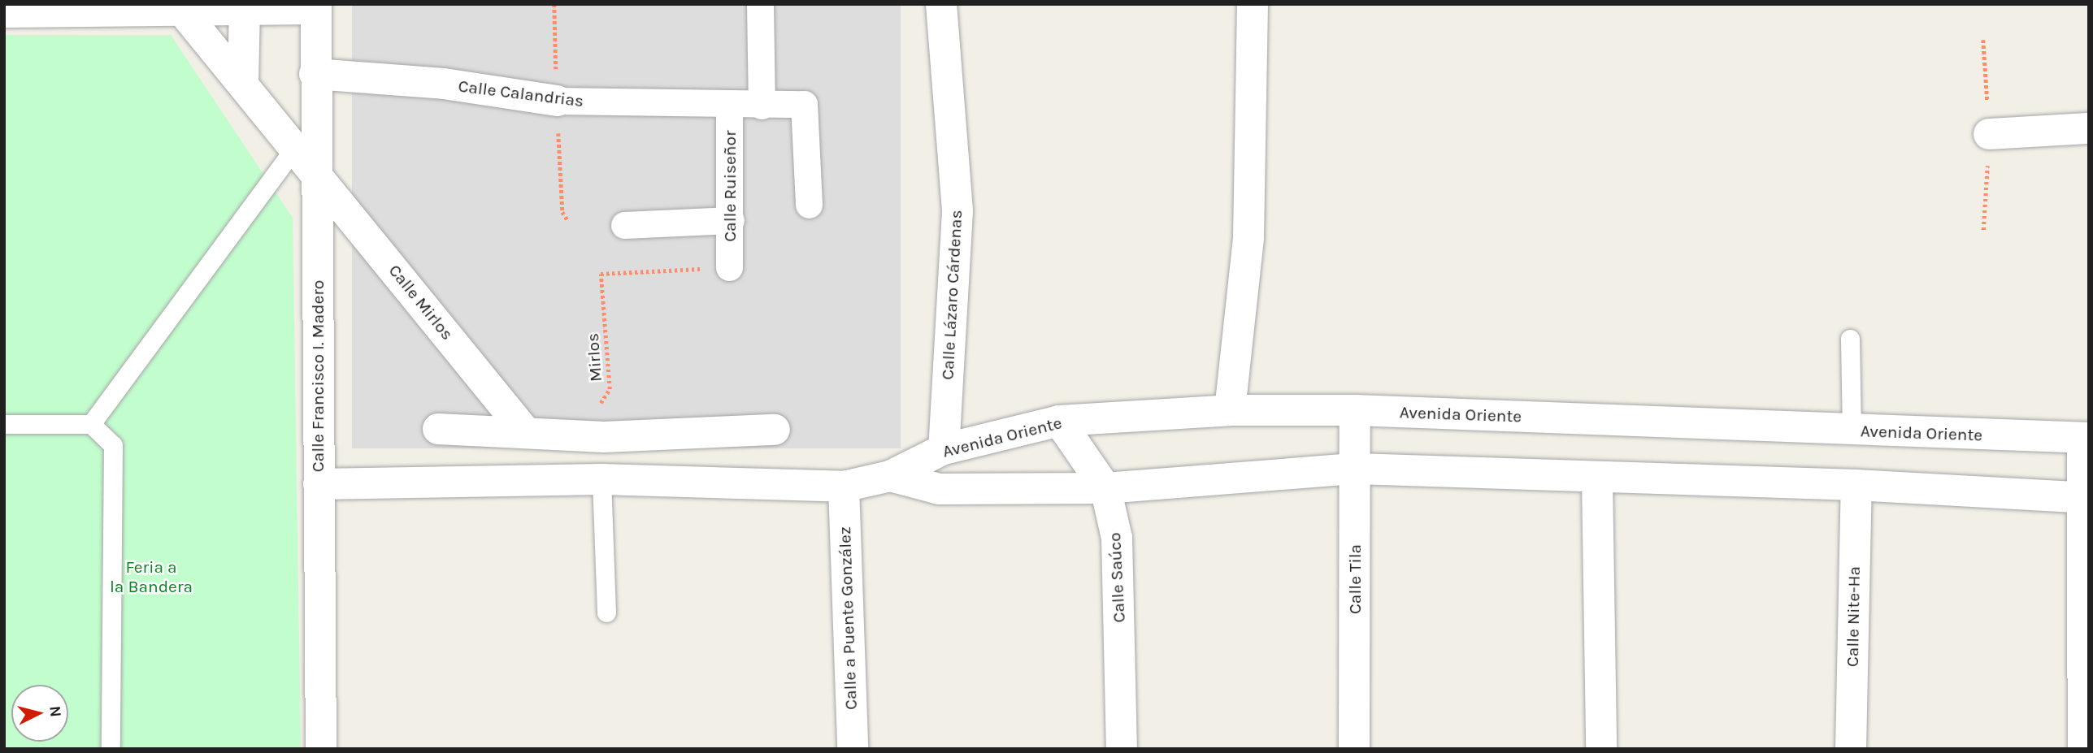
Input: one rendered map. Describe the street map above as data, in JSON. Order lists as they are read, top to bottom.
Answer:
{
  "streets": {
    "street": [
      "Calle Calandrias",
      "Calle Ruiseñor",
      "Calle Lázaro Cárdenas",
      "Calle Mirlos",
      "Calle Francisco I. Madero",
      "Avenida Oriente",
      "Calle Saúco",
      "Calle Tila",
      "Calle Nite-Ha",
      "Calle a Puente González"
    ],
    "path": ["Mirlos"]
  },
  "crossings": [
    ["Calle Calandrias", "Calle Ruiseñor"],
    ["Calle Calandrias", "Calle Francisco I. Madero"],
    ["Calle Ruiseñor", "Mirlos"],
    ["Calle Lázaro Cárdenas", "Avenida Oriente"],
    ["Calle Mirlos", "Calle Francisco I. Madero"],
    ["Avenida Oriente", "Calle Saúco"],
    ["Avenida Oriente", "Calle Tila"],
    ["Avenida Oriente", "Calle a Puente González"]
  ],
  "parks": ["Feria a la Bandera"],
  "north": "right"
}
